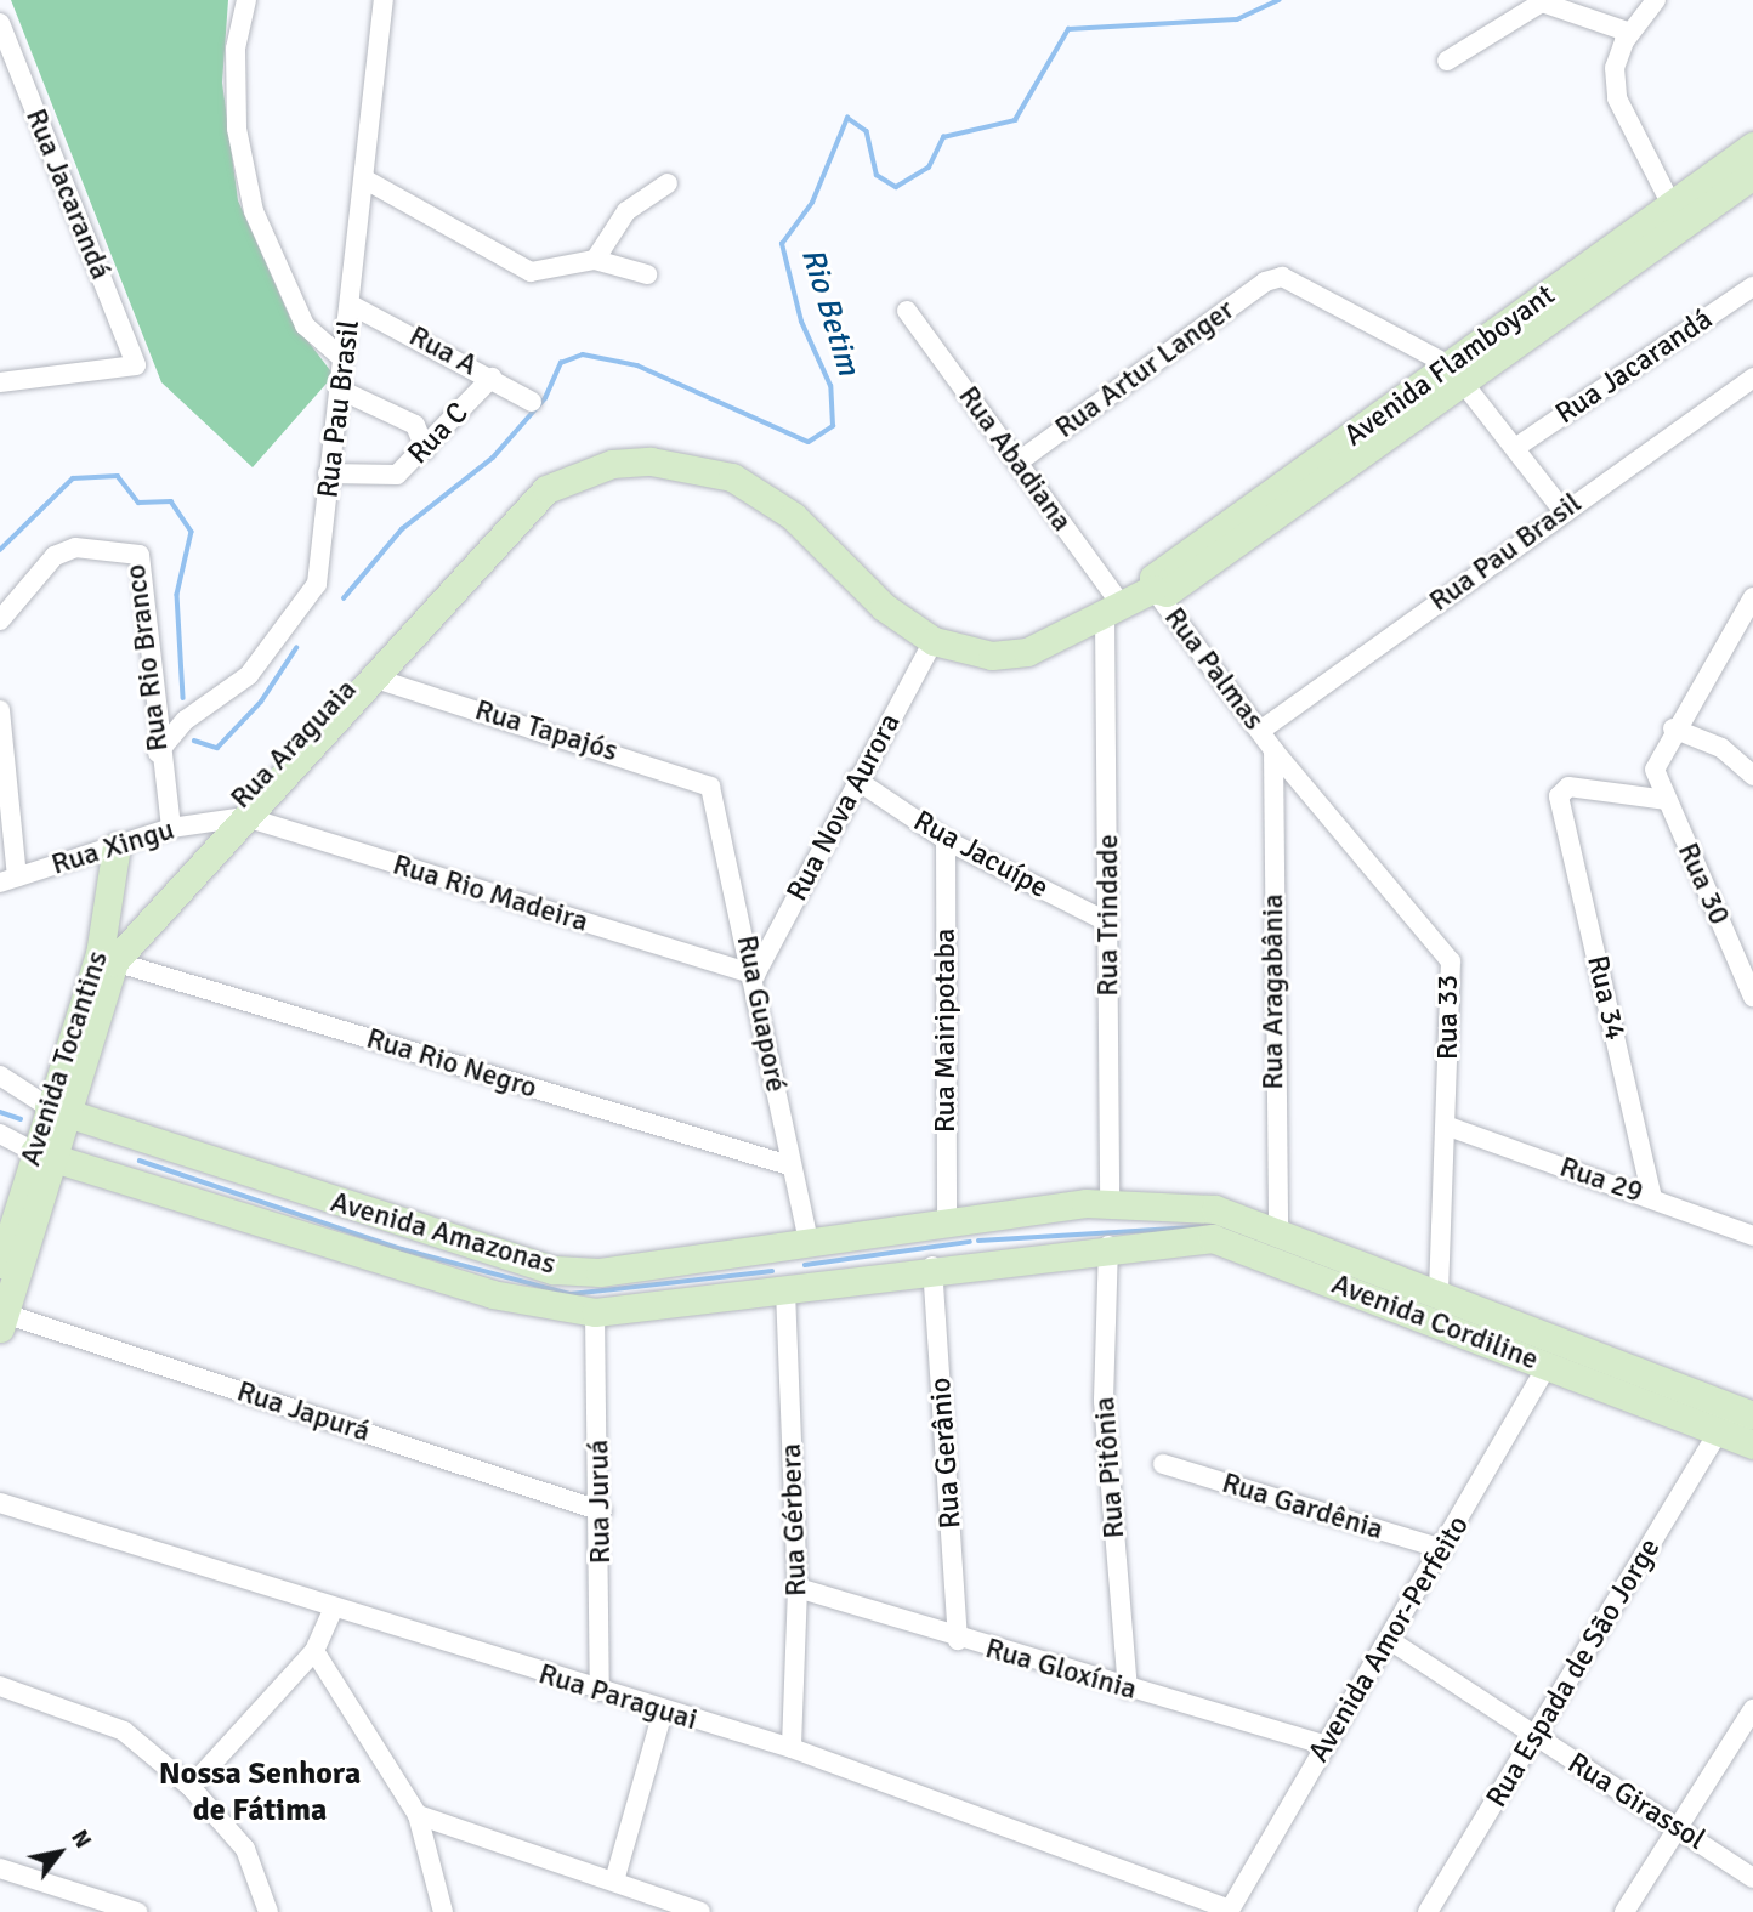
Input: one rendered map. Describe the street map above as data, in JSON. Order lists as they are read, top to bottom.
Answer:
{
  "streets": {
    "street": [
      "Rua Jacarandá",
      "Rua A",
      "Avenida Flamboyant",
      "Rua Artur Langer",
      "Rua Pau Brasil",
      "Rua C",
      "Rua Abadiana",
      "Rua Rio Branco",
      "Rua Palmas",
      "Rua Tapajós",
      "Rua Araguaia",
      "Rua Nova Aurora",
      "Rua Xingu",
      "Rua Jacuípe",
      "Rua 30",
      "Rua Rio Madeira",
      "Rua Trindade",
      "Rua Aragabânia",
      "Rua 34",
      "Rua Guaporé",
      "Rua 33",
      "Rua Mairipotaba",
      "Avenida Tocantins",
      "Rua Rio Negro",
      "Rua 29",
      "Avenida Amazonas",
      "Avenida Cordiline",
      "Rua Japurá",
      "Rua Gerânio",
      "Rua Pitônia",
      "Rua Juruá",
      "Rua Gardênia",
      "Rua Gérbera",
      "Avenida Amor-Perfeito",
      "Rua Gloxínia",
      "Rua Espada de São Jorge",
      "Rua Paraguai",
      "Rua Girassol"
    ]
  },
  "crossings": [
    ["Rua A", "Rua Pau Brasil"],
    ["Rua A", "Rua C"],
    ["Avenida Flamboyant", "Rua Artur Langer"],
    ["Avenida Flamboyant", "Rua Abadiana"],
    ["Avenida Flamboyant", "Rua Palmas"],
    ["Avenida Flamboyant", "Rua Araguaia"],
    ["Avenida Flamboyant", "Rua Nova Aurora"],
    ["Avenida Flamboyant", "Rua Trindade"],
    ["Rua Artur Langer", "Rua Abadiana"],
    ["Rua Pau Brasil", "Rua C"],
    ["Rua Pau Brasil", "Rua Rio Branco"],
    ["Rua Pau Brasil", "Rua Palmas"],
    ["Rua Abadiana", "Rua Trindade"],
    ["Rua Rio Branco", "Rua Xingu"],
    ["Rua Palmas", "Rua Aragabânia"],
    ["Rua Palmas", "Rua 33"],
    ["Rua Tapajós", "Rua Araguaia"],
    ["Rua Tapajós", "Rua Guaporé"],
    ["Rua Araguaia", "Rua Xingu"],
    ["Rua Araguaia", "Rua Rio Madeira"],
    ["Rua Araguaia", "Avenida Tocantins"],
    ["Rua Araguaia", "Rua Rio Negro"],
    ["Rua Nova Aurora", "Rua Jacuípe"],
    ["Rua Nova Aurora", "Rua Rio Madeira"],
    ["Rua Nova Aurora", "Rua Guaporé"],
    ["Rua Xingu", "Rua Rio Madeira"],
    ["Rua Xingu", "Avenida Tocantins"],
    ["Rua Jacuípe", "Rua Trindade"],
    ["Rua Jacuípe", "Rua Mairipotaba"],
    ["Rua 30", "Rua 34"],
    ["Rua Rio Madeira", "Rua Guaporé"],
    ["Rua Trindade", "Avenida Amazonas"],
    ["Rua Trindade", "Avenida Cordiline"],
    ["Rua Trindade", "Rua Pitônia"],
    ["Rua Aragabânia", "Rua 33"],
    ["Rua Aragabânia", "Avenida Cordiline"],
    ["Rua 34", "Rua 29"],
    ["Rua Guaporé", "Rua Rio Negro"],
    ["Rua Guaporé", "Avenida Amazonas"],
    ["Rua 33", "Rua 29"],
    ["Rua 33", "Avenida Cordiline"],
    ["Rua Mairipotaba", "Avenida Amazonas"],
    ["Avenida Tocantins", "Rua Rio Negro"],
    ["Avenida Tocantins", "Avenida Amazonas"],
    ["Avenida Tocantins", "Rua Japurá"],
    ["Avenida Amazonas", "Avenida Cordiline"],
    ["Avenida Amazonas", "Rua Gerânio"],
    ["Avenida Amazonas", "Rua Pitônia"],
    ["Avenida Amazonas", "Rua Juruá"],
    ["Avenida Amazonas", "Rua Gérbera"],
    ["Avenida Cordiline", "Rua Pitônia"],
    ["Avenida Cordiline", "Avenida Amor-Perfeito"],
    ["Avenida Cordiline", "Rua Espada de São Jorge"],
    ["Rua Japurá", "Rua Juruá"],
    ["Rua Gerânio", "Rua Gloxínia"],
    ["Rua Pitônia", "Rua Gloxínia"],
    ["Rua Juruá", "Rua Paraguai"],
    ["Rua Gardênia", "Avenida Amor-Perfeito"],
    ["Rua Gérbera", "Rua Gloxínia"],
    ["Rua Gérbera", "Rua Paraguai"],
    ["Avenida Amor-Perfeito", "Rua Gloxínia"],
    ["Avenida Amor-Perfeito", "Rua Paraguai"],
    ["Avenida Amor-Perfeito", "Rua Girassol"],
    ["Rua Espada de São Jorge", "Rua Girassol"]
  ],
  "districts": ["Nossa Senhora de Fátima"],
  "water": ["Rio Betim"],
  "north": "top right"
}
